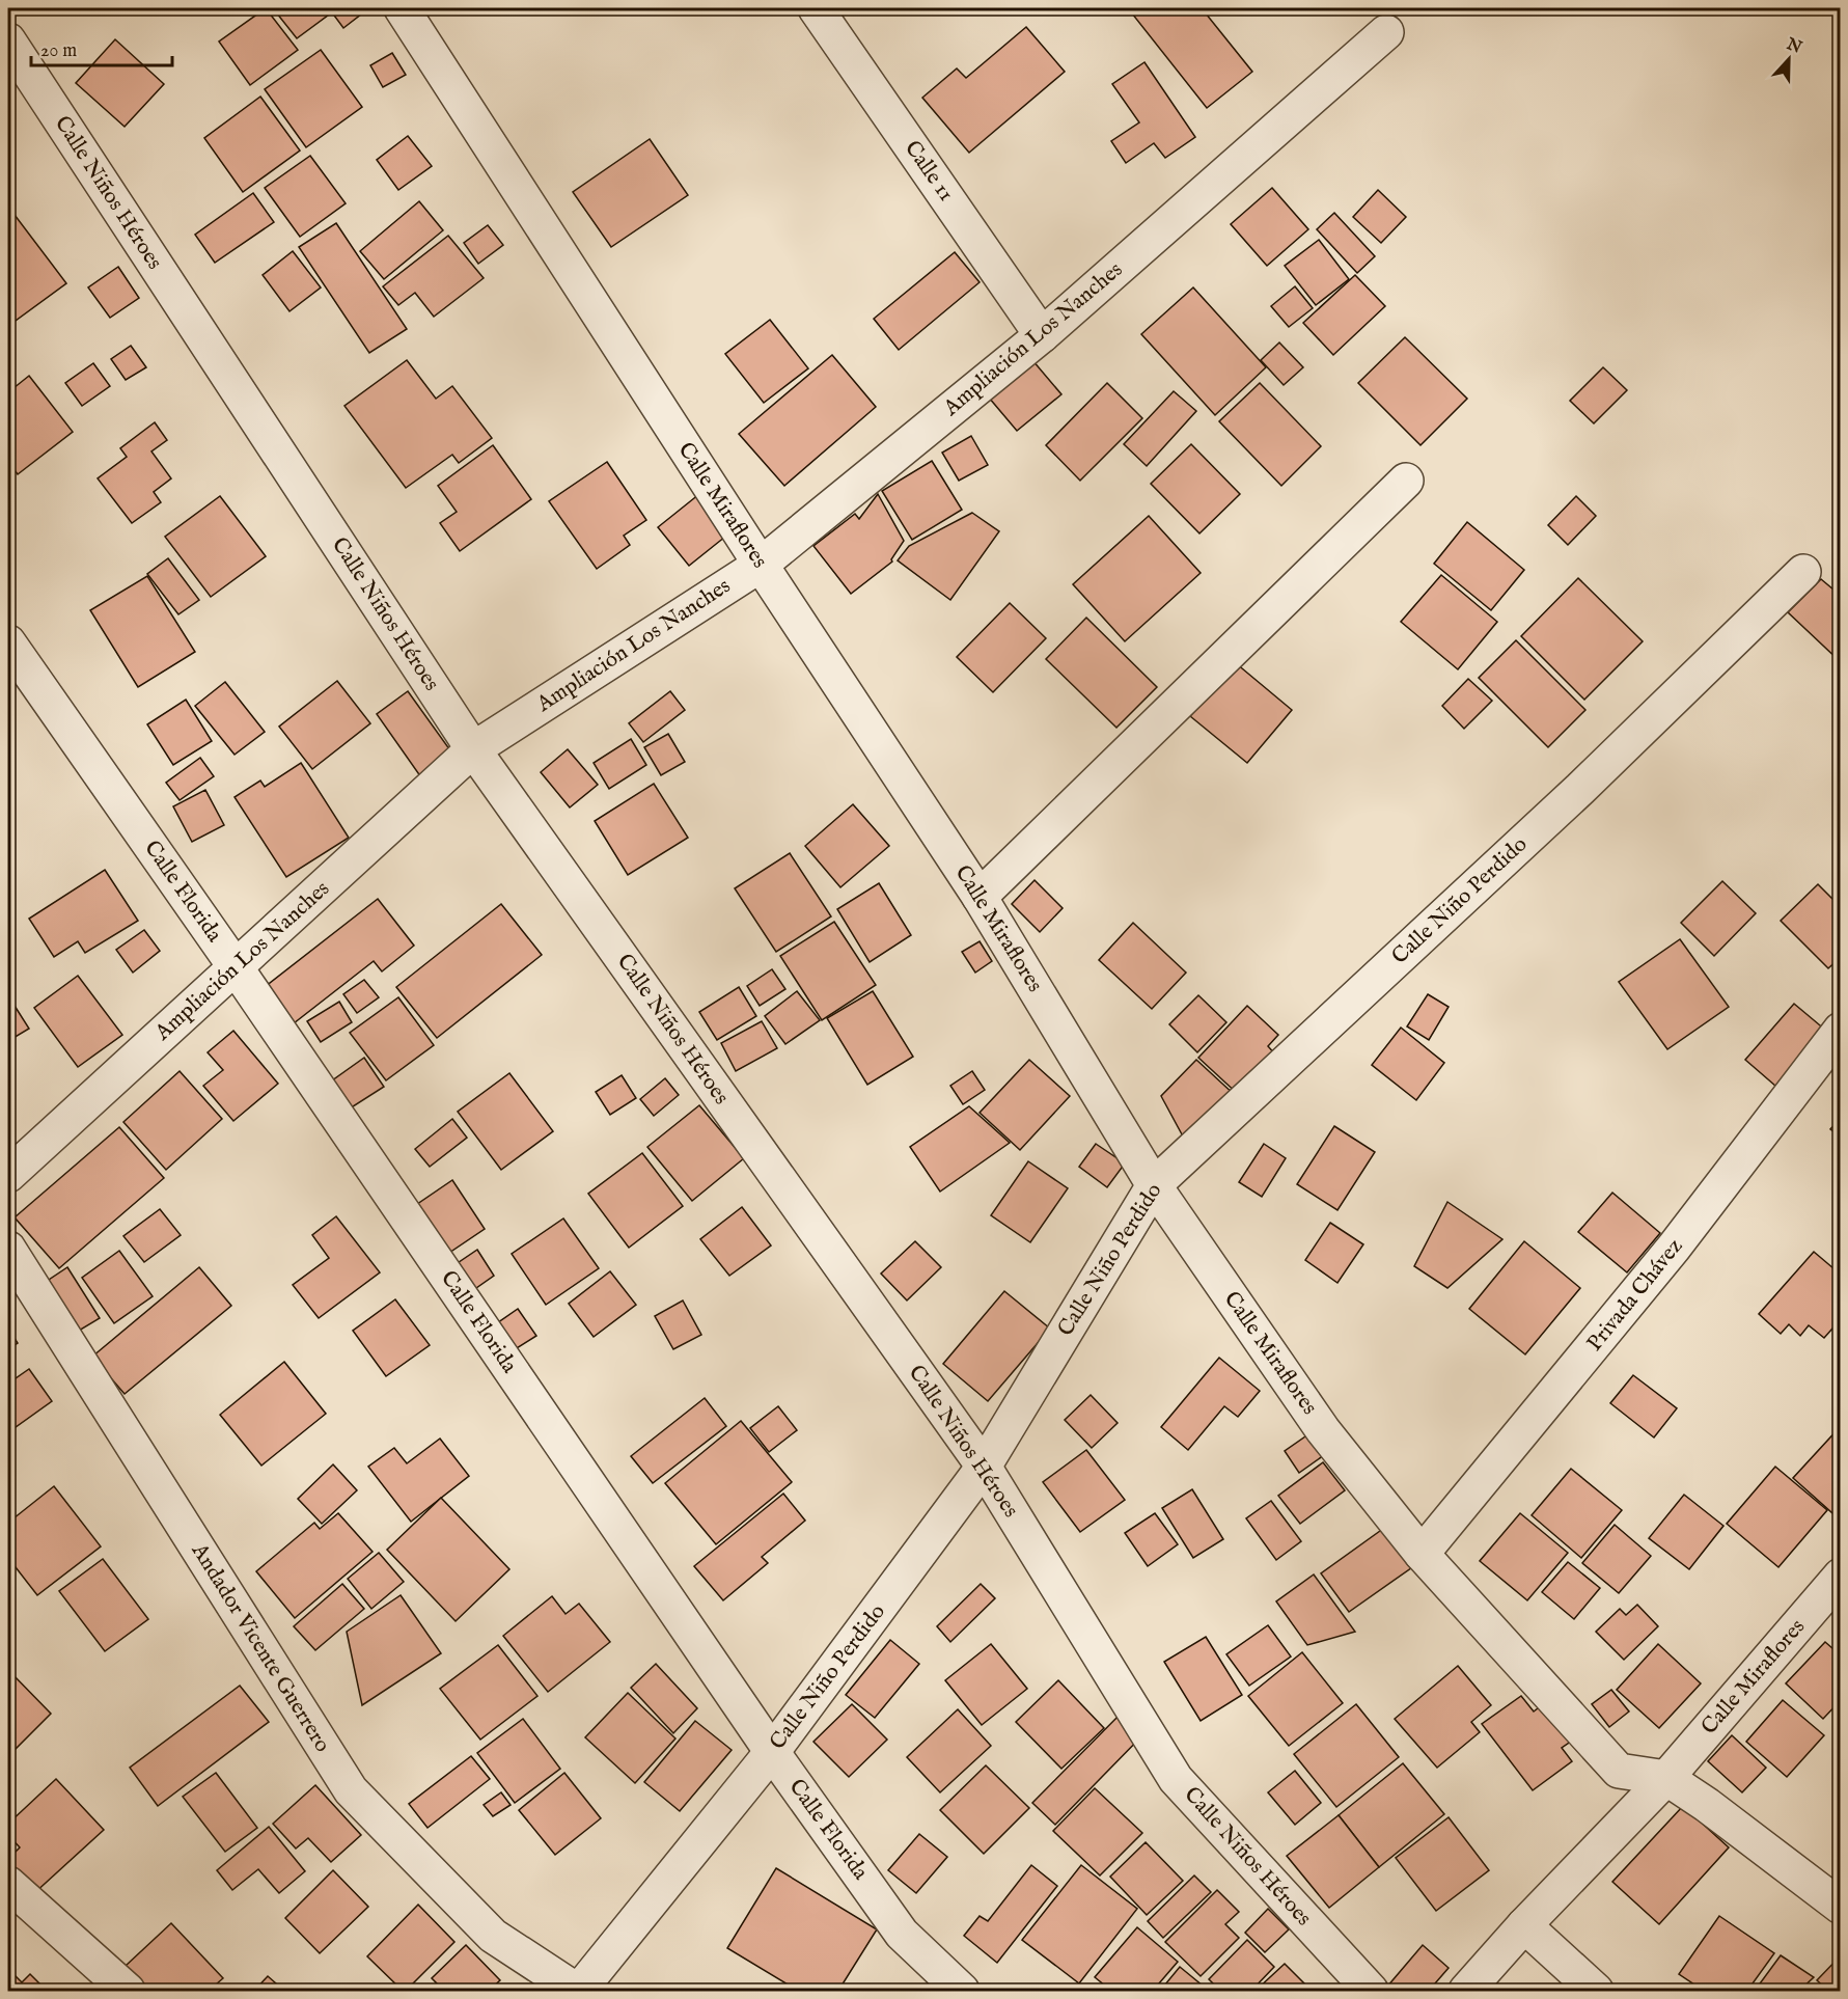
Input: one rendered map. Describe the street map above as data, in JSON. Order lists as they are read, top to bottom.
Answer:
{
  "streets": {
    "street": [
      "Calle 11",
      "Calle Niños Héroes",
      "Ampliación Los Nanches",
      "Calle Miraflores",
      "Calle Florida",
      "Calle Niño Perdido",
      "Privada Chávez",
      "Andador Vicente Guerrero"
    ]
  },
  "crossings": [
    ["Calle 11", "Ampliación Los Nanches"],
    ["Calle Niños Héroes", "Ampliación Los Nanches"],
    ["Calle Niños Héroes", "Calle Niño Perdido"],
    ["Ampliación Los Nanches", "Calle Miraflores"],
    ["Ampliación Los Nanches", "Calle Florida"],
    ["Calle Miraflores", "Calle Niño Perdido"],
    ["Calle Miraflores", "Privada Chávez"],
    ["Calle Florida", "Calle Niño Perdido"],
    ["Calle Niño Perdido", "Andador Vicente Guerrero"]
  ],
  "scale_bar": "20 m",
  "north": "top"
}
